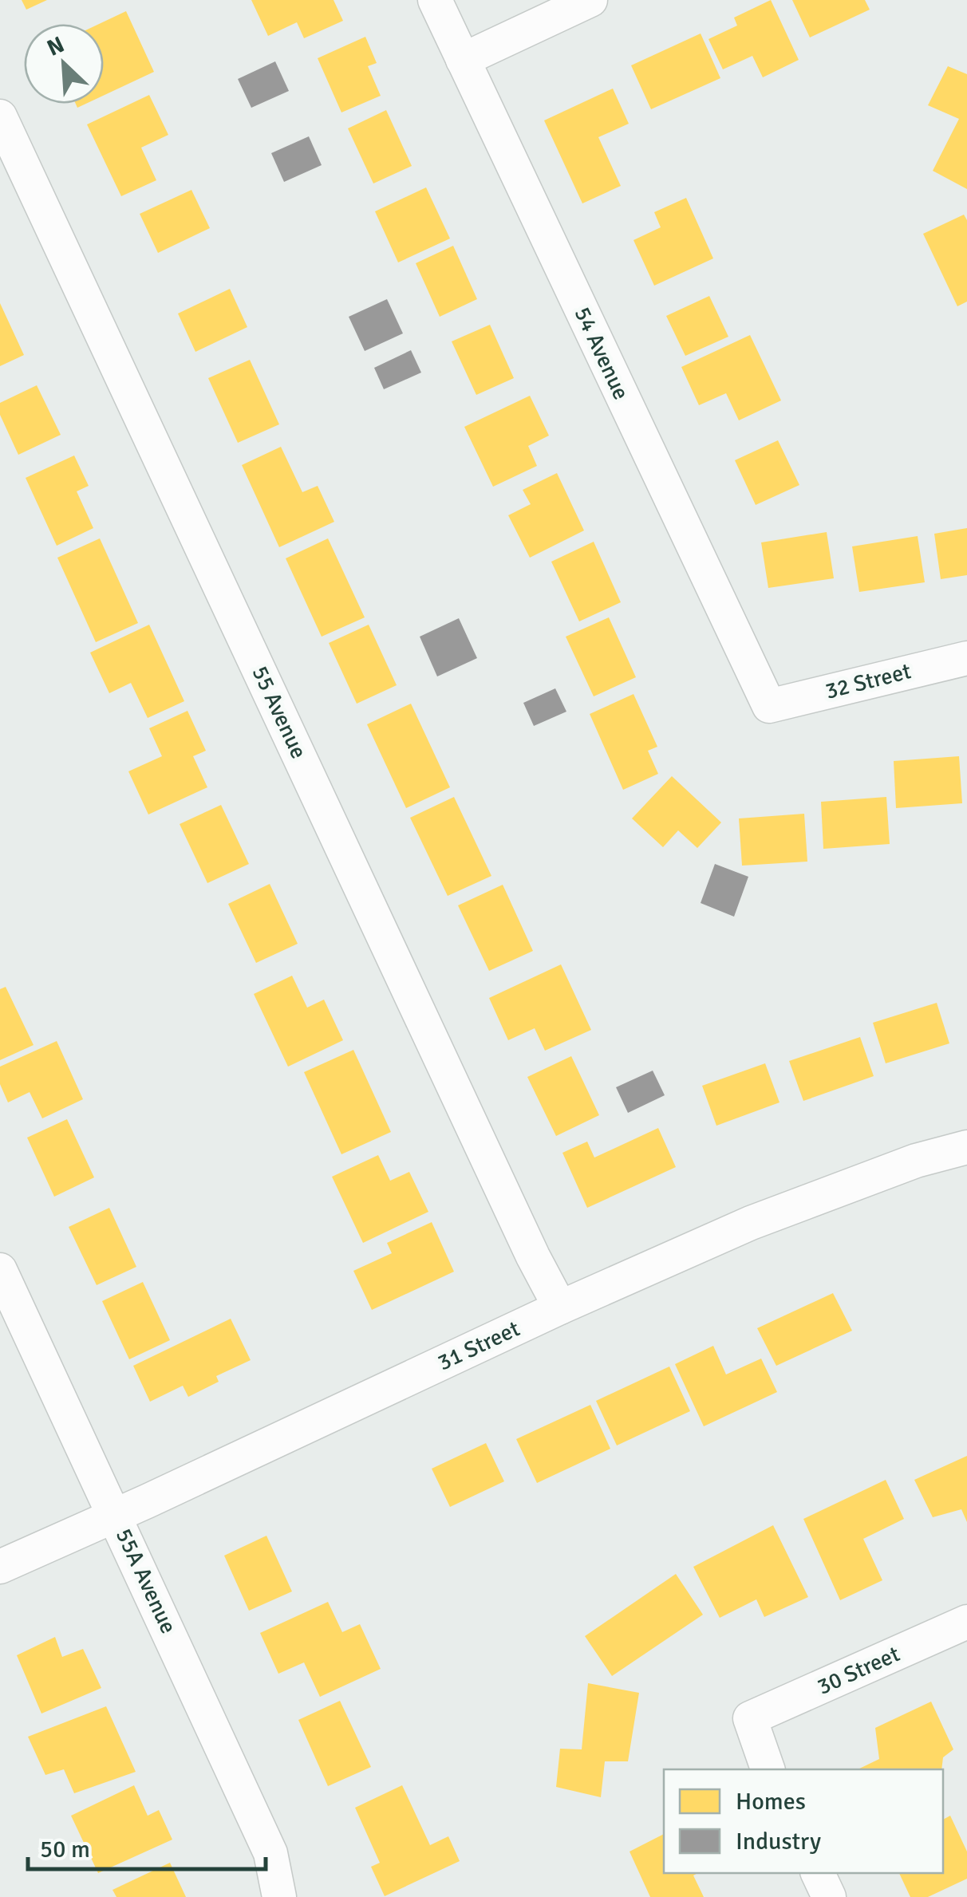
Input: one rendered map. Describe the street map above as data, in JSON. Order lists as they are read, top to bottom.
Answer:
{
  "streets": {
    "street": [
      "54 Avenue",
      "32 Street",
      "55 Avenue",
      "31 Street",
      "55A Avenue",
      "30 Street"
    ]
  },
  "crossings": [
    ["54 Avenue", "32 Street"],
    ["55 Avenue", "31 Street"],
    ["31 Street", "55A Avenue"]
  ],
  "legend": ["Homes", "Industry"],
  "scale_bar": "50 m",
  "north": "top left"
}
